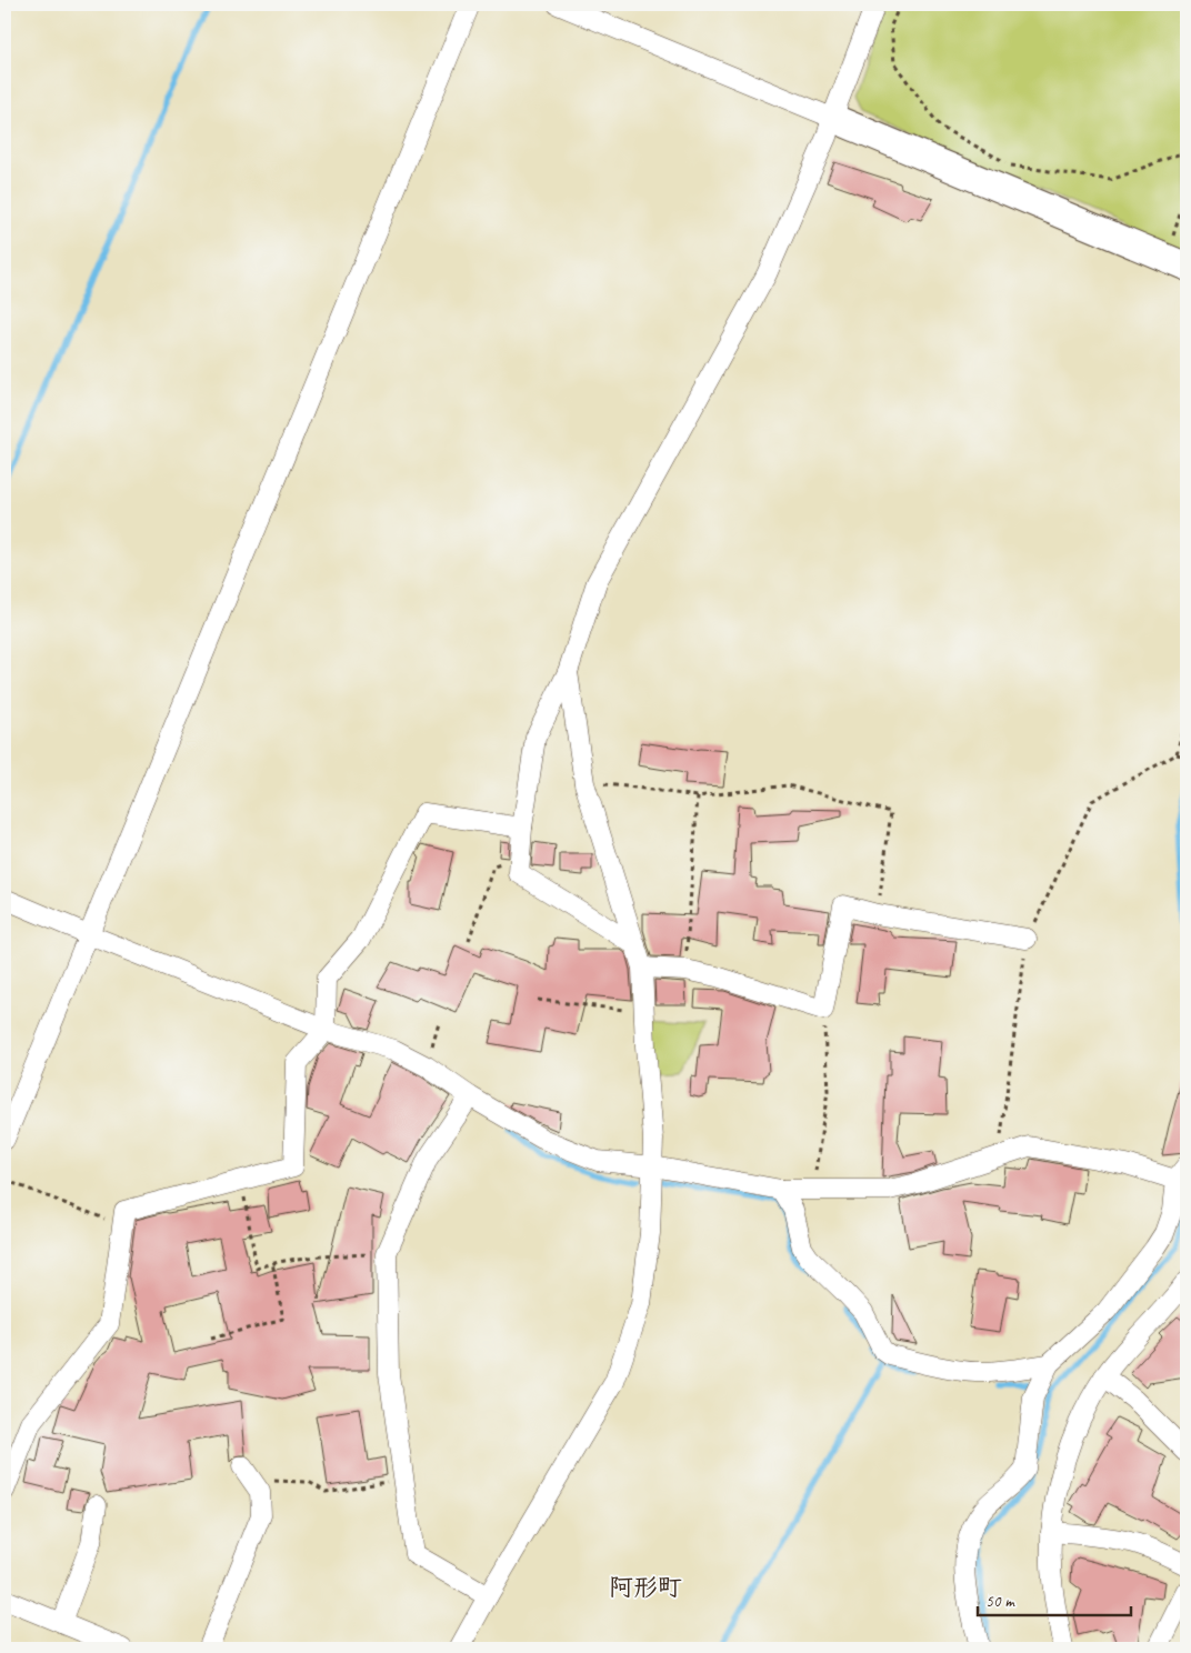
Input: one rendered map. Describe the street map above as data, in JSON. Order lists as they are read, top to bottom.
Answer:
{
  "districts": ["阿形町"],
  "scale_bar": "50 m"
}
